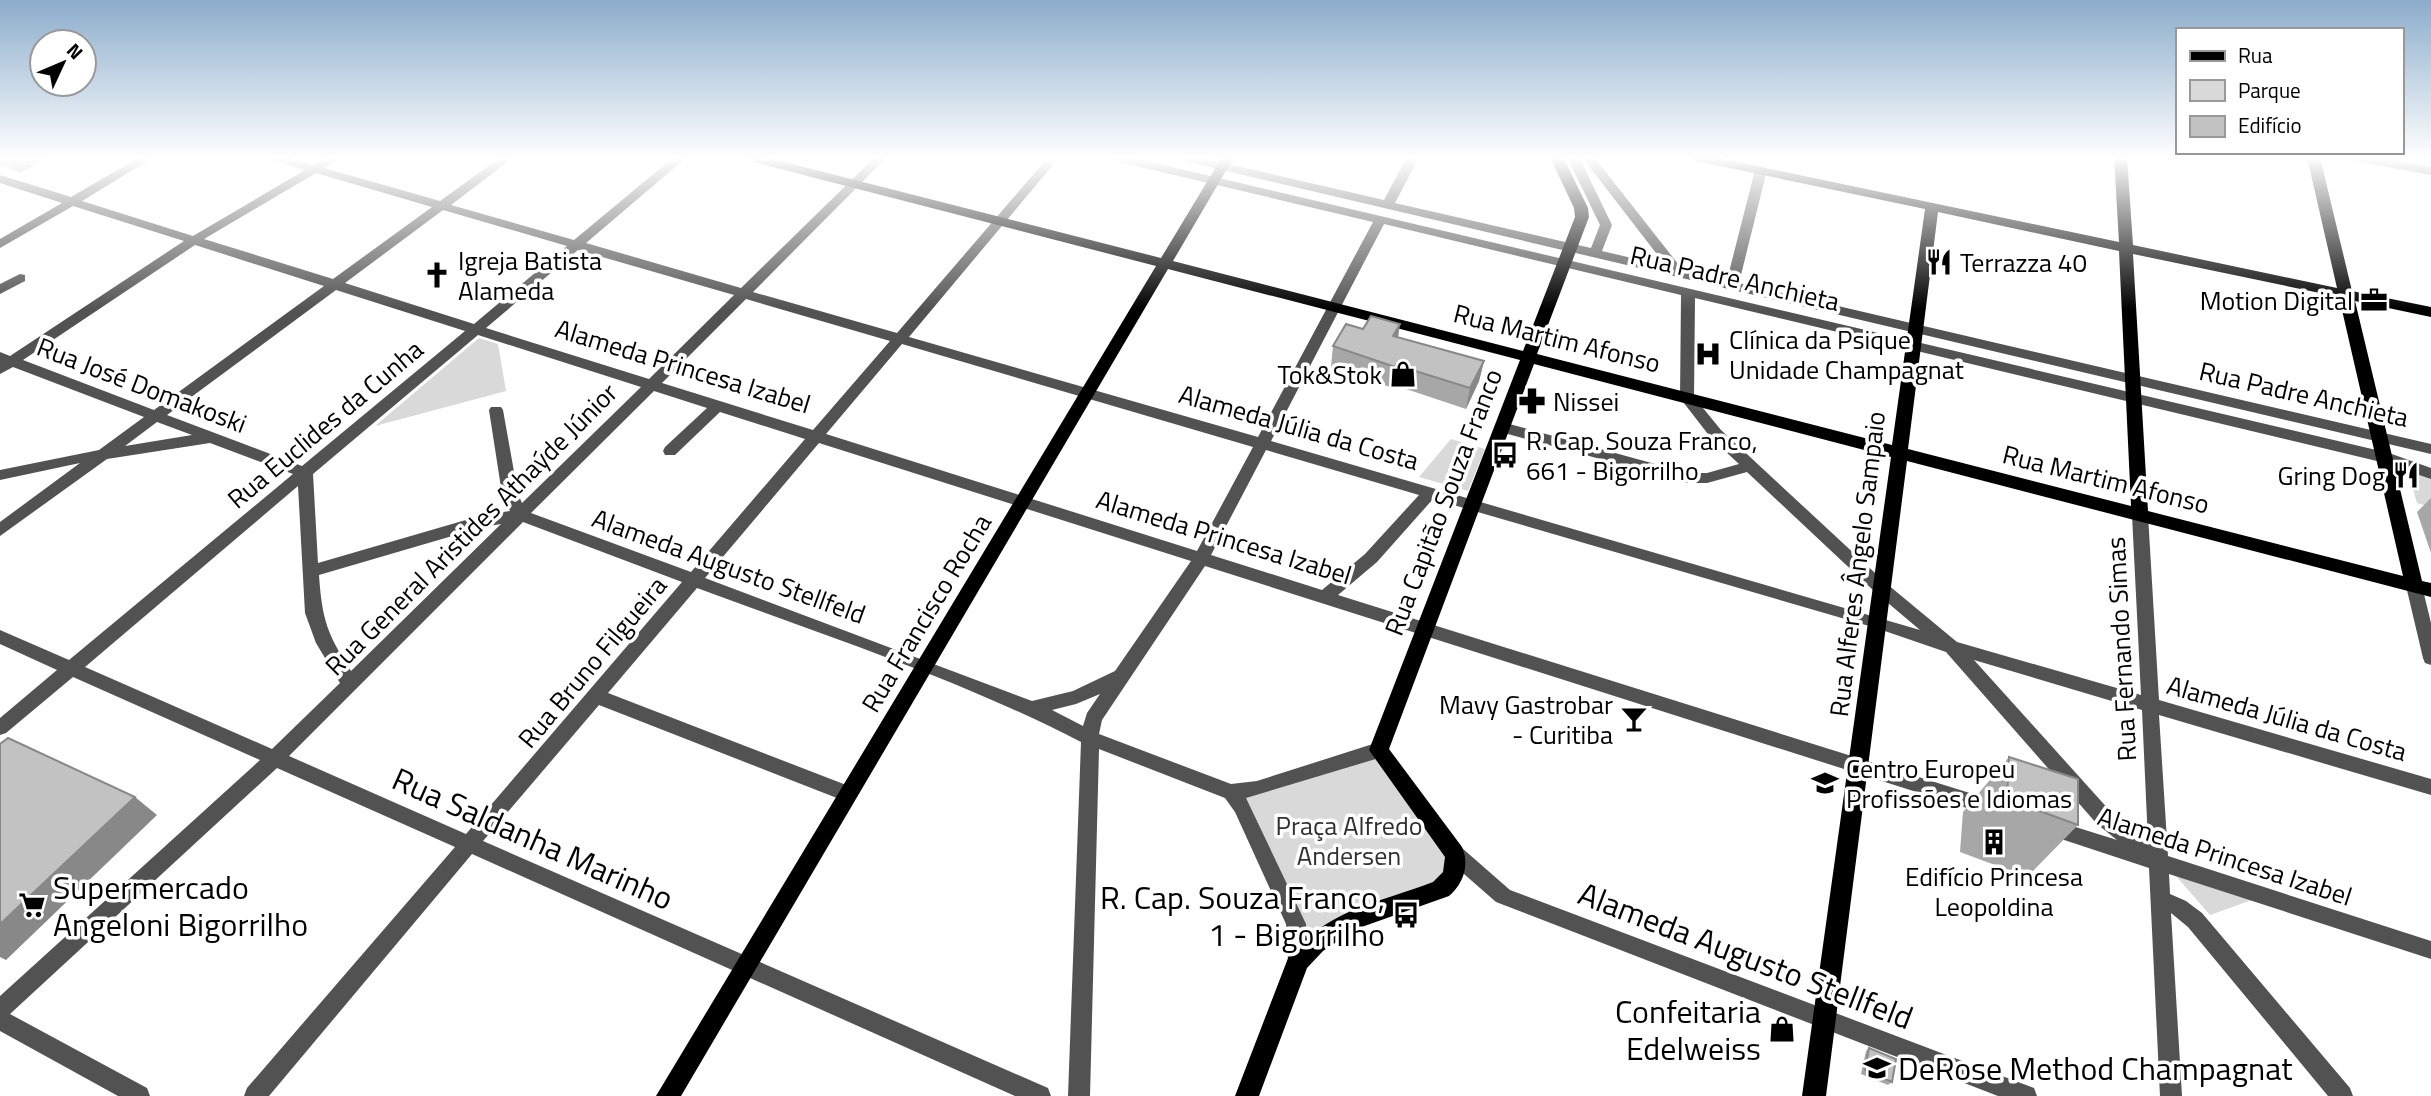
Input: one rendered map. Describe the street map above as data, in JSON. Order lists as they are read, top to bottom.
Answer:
{
  "streets": {
    "main road": [
      "Rua Martim Afonso",
      "Rua Capitão Souza Franco",
      "Rua Alferes Ângelo Sampaio",
      "Rua Francisco Rocha",
      "Rua Fernando Simas"
    ],
    "street": [
      "Rua Padre Anchieta",
      "Alameda Princesa Izabel",
      "Rua José Domakoski",
      "Rua Euclides da Cunha",
      "Alameda Júlia da Costa",
      "Rua General Aristides Athaýde Júnior",
      "Alameda Augusto Stellfeld",
      "Rua Bruno Filgueira",
      "Rua Saldanha Marinho"
    ]
  },
  "crossings": [
    ["Rua Padre Anchieta", "Rua Capitão Souza Franco"],
    ["Rua Padre Anchieta", "Rua Alferes Ângelo Sampaio"],
    ["Rua Padre Anchieta", "Rua Fernando Simas"],
    ["Rua Martim Afonso", "Rua Capitão Souza Franco"],
    ["Rua Martim Afonso", "Rua Alferes Ângelo Sampaio"],
    ["Rua Martim Afonso", "Rua Francisco Rocha"],
    ["Rua Martim Afonso", "Rua Fernando Simas"],
    ["Rua Martim Afonso", "Rua Bruno Filgueira"],
    ["Alameda Princesa Izabel", "Rua Euclides da Cunha"],
    ["Alameda Princesa Izabel", "Rua Capitão Souza Franco"],
    ["Alameda Princesa Izabel", "Rua General Aristides Athaýde Júnior"],
    ["Alameda Princesa Izabel", "Rua Alferes Ângelo Sampaio"],
    ["Alameda Princesa Izabel", "Rua Francisco Rocha"],
    ["Alameda Princesa Izabel", "Rua Fernando Simas"],
    ["Alameda Princesa Izabel", "Rua Bruno Filgueira"],
    ["Rua José Domakoski", "Rua Euclides da Cunha"],
    ["Rua Euclides da Cunha", "Alameda Júlia da Costa"],
    ["Rua Euclides da Cunha", "Rua Saldanha Marinho"],
    ["Alameda Júlia da Costa", "Rua Capitão Souza Franco"],
    ["Alameda Júlia da Costa", "Rua General Aristides Athaýde Júnior"],
    ["Alameda Júlia da Costa", "Rua Alferes Ângelo Sampaio"],
    ["Alameda Júlia da Costa", "Rua Francisco Rocha"],
    ["Alameda Júlia da Costa", "Rua Fernando Simas"],
    ["Alameda Júlia da Costa", "Rua Bruno Filgueira"],
    ["Rua General Aristides Athaýde Júnior", "Alameda Augusto Stellfeld"],
    ["Rua General Aristides Athaýde Júnior", "Rua Saldanha Marinho"],
    ["Rua Alferes Ângelo Sampaio", "Alameda Augusto Stellfeld"],
    ["Alameda Augusto Stellfeld", "Rua Francisco Rocha"],
    ["Alameda Augusto Stellfeld", "Rua Bruno Filgueira"],
    ["Rua Francisco Rocha", "Rua Saldanha Marinho"],
    ["Rua Bruno Filgueira", "Rua Saldanha Marinho"]
  ],
  "parks": ["Praça Alfredo Andersen"],
  "places": {
    "restaurant": ["Terrazza 40", "Gring Dog"],
    "church": ["Igreja Batista Alameda"],
    "office": ["Motion Digital"],
    "hospital": ["Clínica da Psique Unidade Champagnat"],
    "shop": ["Tok&Stok", "Confeitaria Edelweiss"],
    "pharmacy": ["Nissei"],
    "bus stop": ["R. Cap. Souza Franco, 661 - Bigorrilho", "R. Cap. Souza Franco, 1 - Bigorrilho"],
    "bar": ["Mavy Gastrobar - Curitiba"],
    "school or university": ["Centro Europeu Profissões e Idiomas", "DeRose Method Champagnat"],
    "building": ["Edifício Princesa Leopoldina"],
    "supermarket": ["Supermercado Angeloni Bigorrilho"]
  },
  "legend": ["Rua", "Parque", "Edifício"],
  "north": "top right"
}
